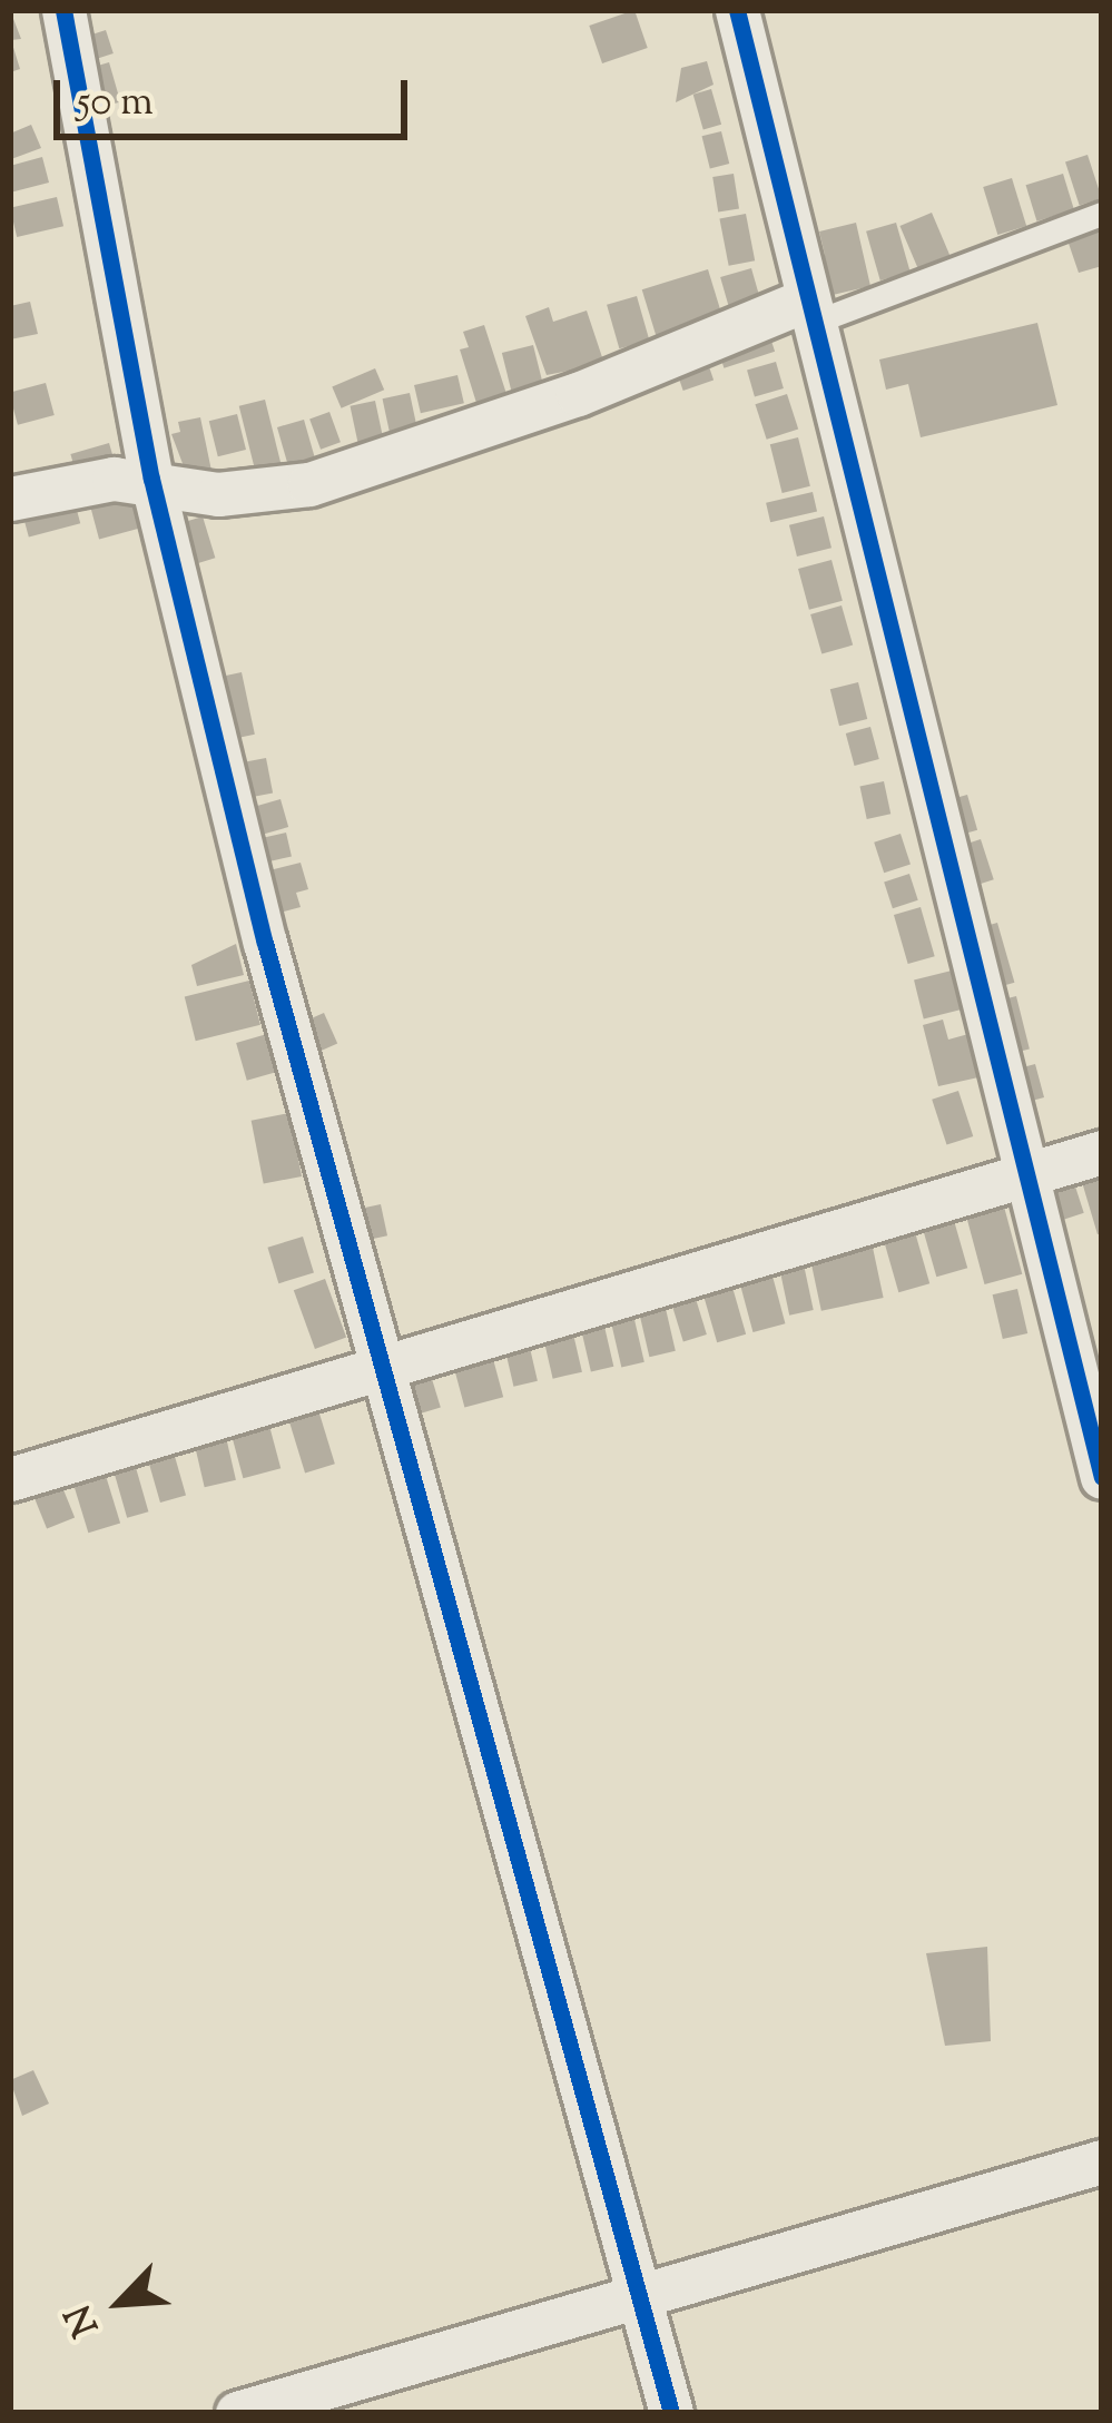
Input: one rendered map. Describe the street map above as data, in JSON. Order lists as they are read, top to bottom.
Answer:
{
  "scale_bar": "50 m",
  "north": "bottom left"
}
